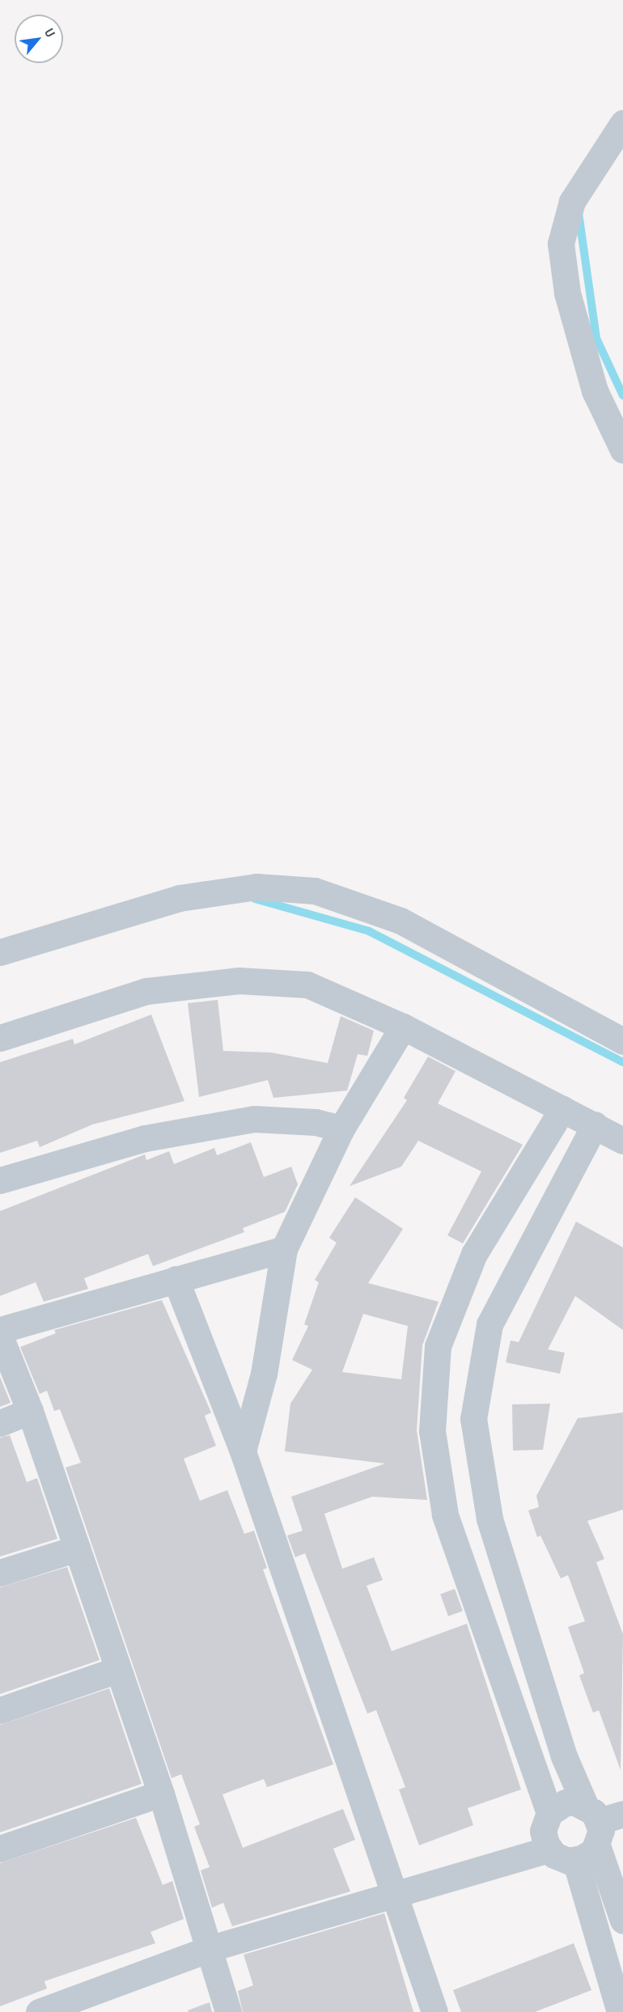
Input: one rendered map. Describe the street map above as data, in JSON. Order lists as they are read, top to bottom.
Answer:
{
  "north": "top right"
}
